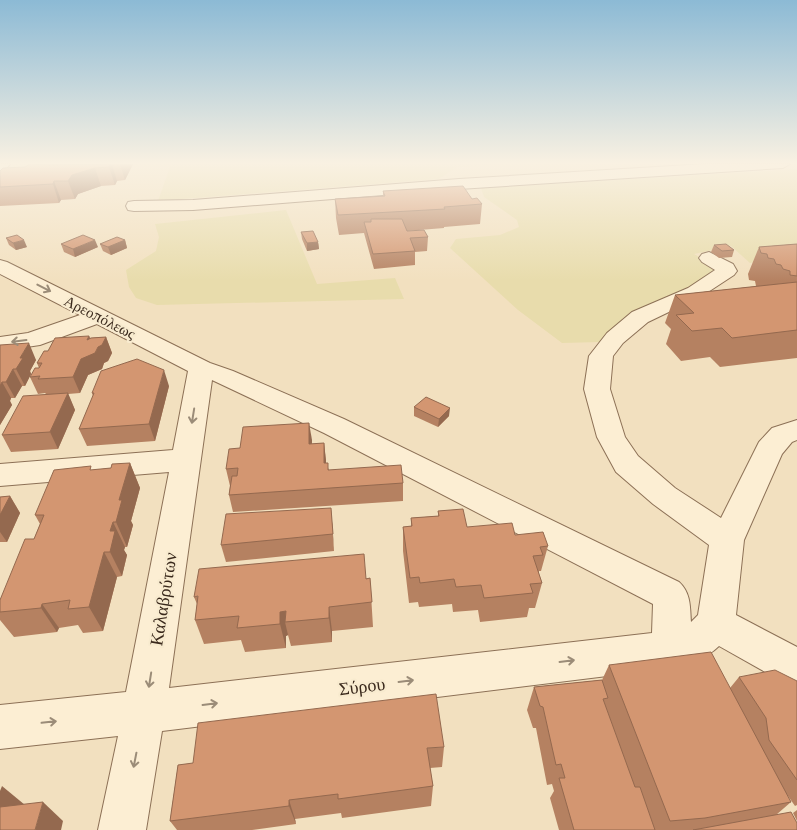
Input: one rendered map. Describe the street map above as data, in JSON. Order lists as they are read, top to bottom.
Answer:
{
  "streets": {
    "street": ["Αρεοπόλεως", "Καλαβρύτων", "Σύρου"]
  },
  "crossings": [
    ["Αρεοπόλεως", "Καλαβρύτων"],
    ["Αρεοπόλεως", "Σύρου"],
    ["Καλαβρύτων", "Σύρου"]
  ],
  "one_way": ["Καλαβρύτων", "Σύρου"]
}
